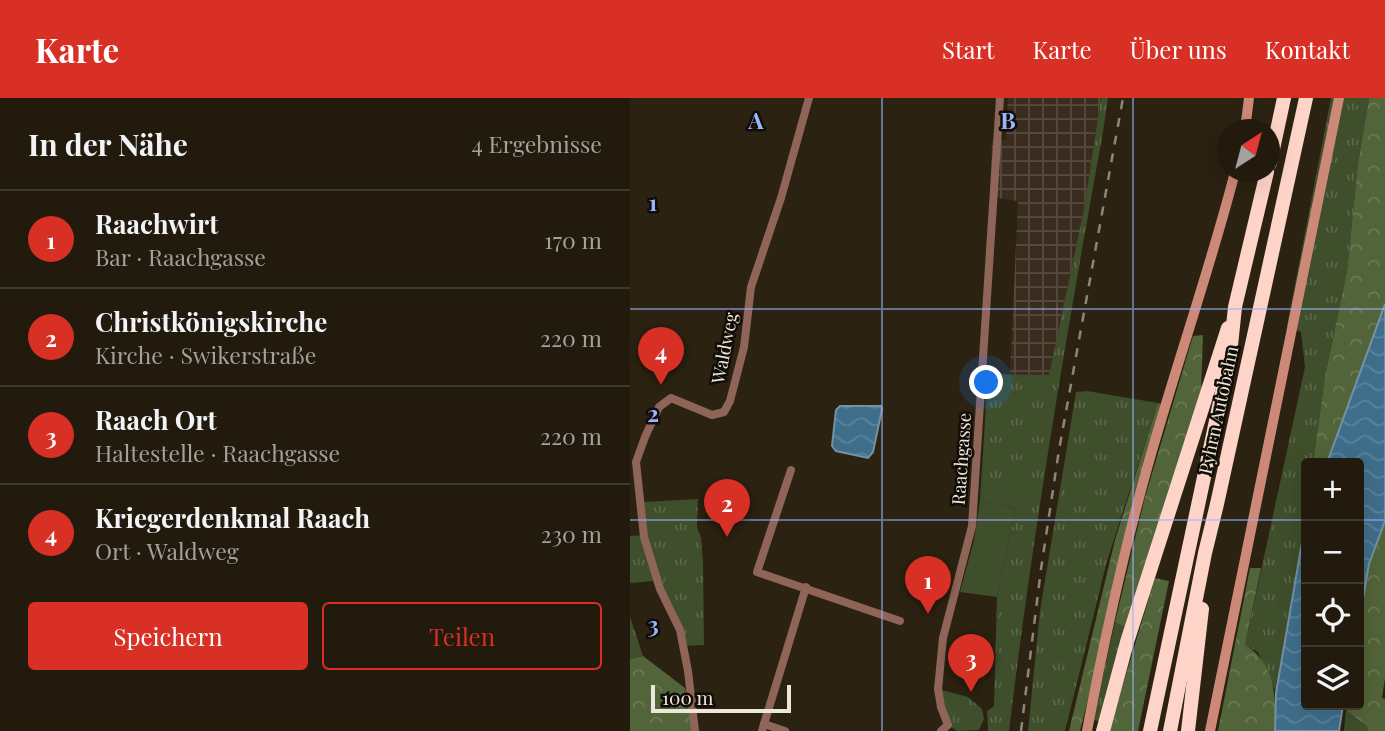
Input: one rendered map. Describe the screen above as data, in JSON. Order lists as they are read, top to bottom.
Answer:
{
  "streets": {
    "highway": ["Pyhrn Autobahn"],
    "street": ["Waldweg", "Raachgasse"]
  },
  "scale_bar": "100 m",
  "north": "top right",
  "page": {
    "header": "Karte",
    "nav": [
      "Start",
      "Karte",
      "Über uns",
      "Kontakt"
    ],
    "heading": ["In der Nähe", "4 Ergebnisse"],
    "list": [
      {
        "mark": "1",
        "name": "Raachwirt",
        "note": "Bar · Raachgasse",
        "value": "170 m"
      },
      {
        "mark": "2",
        "name": "Christkönigskirche",
        "note": "Kirche · Swikerstraße",
        "value": "220 m"
      },
      {
        "mark": "3",
        "name": "Raach Ort",
        "note": "Haltestelle · Raachgasse",
        "value": "220 m"
      },
      {
        "mark": "4",
        "name": "Kriegerdenkmal Raach",
        "note": "Ort · Waldweg",
        "value": "230 m"
      }
    ],
    "pins": [
      "4",
      "2",
      "1",
      "3"
    ],
    "map_buttons": ["+", "−"],
    "buttons": ["Speichern", "Teilen"],
    "scale": "100 m"
  },
  "grid": {
    "columns": ["A", "B"],
    "rows": ["1", "2", "3"]
  }
}
